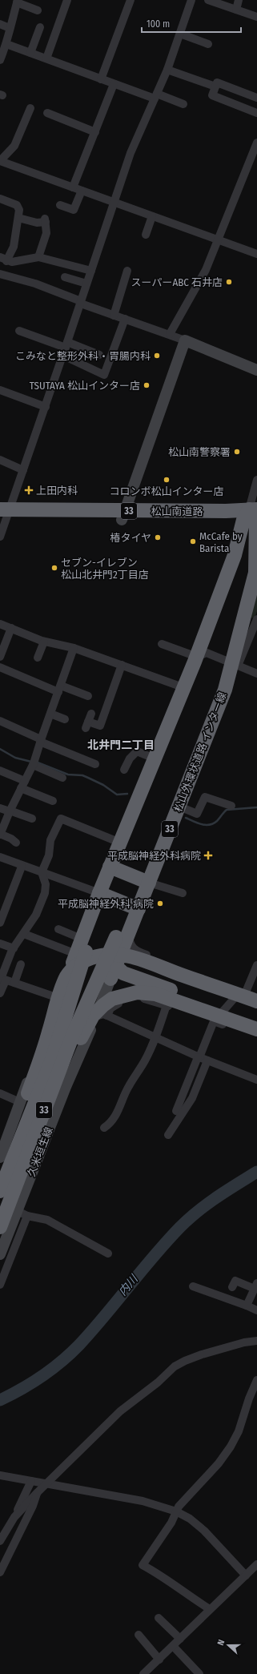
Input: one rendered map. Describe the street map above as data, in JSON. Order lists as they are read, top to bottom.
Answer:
{
  "streets": {
    "highway": ["33", "松山南道路", "松山外環状道路 インター線"],
    "main road": ["久米垣生線"]
  },
  "crossings": [
    ["33", "松山南道路"],
    ["33", "松山外環状道路 インター線"],
    ["松山外環状道路 インター線", "久米垣生線"]
  ],
  "districts": ["北井門二丁目"],
  "water": ["内川"],
  "places": {
    "other": [
      "スーパーABC 石井店",
      "こみなと整形外科・胃腸内科",
      "TSUTAYA 松山インター店",
      "松山南警察署",
      "コロンボ松山インター店",
      "椿タイヤ",
      "McCafe by Barista",
      "セブン-イレブン 松山北井門2丁目店",
      "平成脳神経外科 病院"
    ],
    "health": ["上田内科", "平成脳神経外科病院"]
  },
  "scale_bar": "100 m",
  "north": "left"
}
